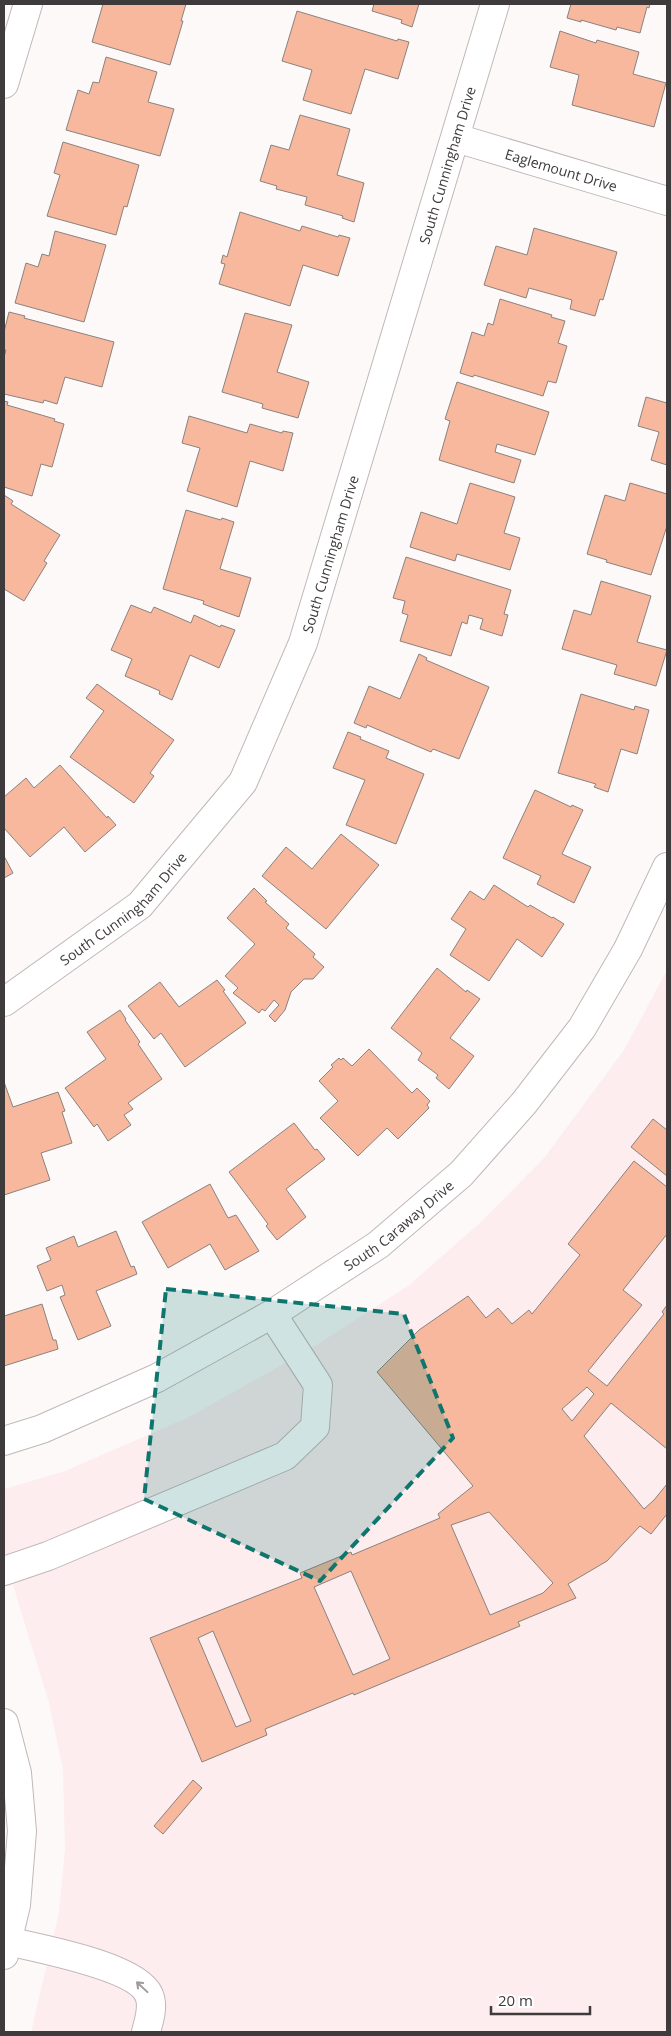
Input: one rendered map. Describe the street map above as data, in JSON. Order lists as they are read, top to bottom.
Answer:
{
  "streets": {
    "street": ["South Cunningham Drive", "Eaglemount Drive", "South Caraway Drive"]
  },
  "crossings": [
    ["South Cunningham Drive", "Eaglemount Drive"]
  ],
  "scale_bar": "20 m"
}
